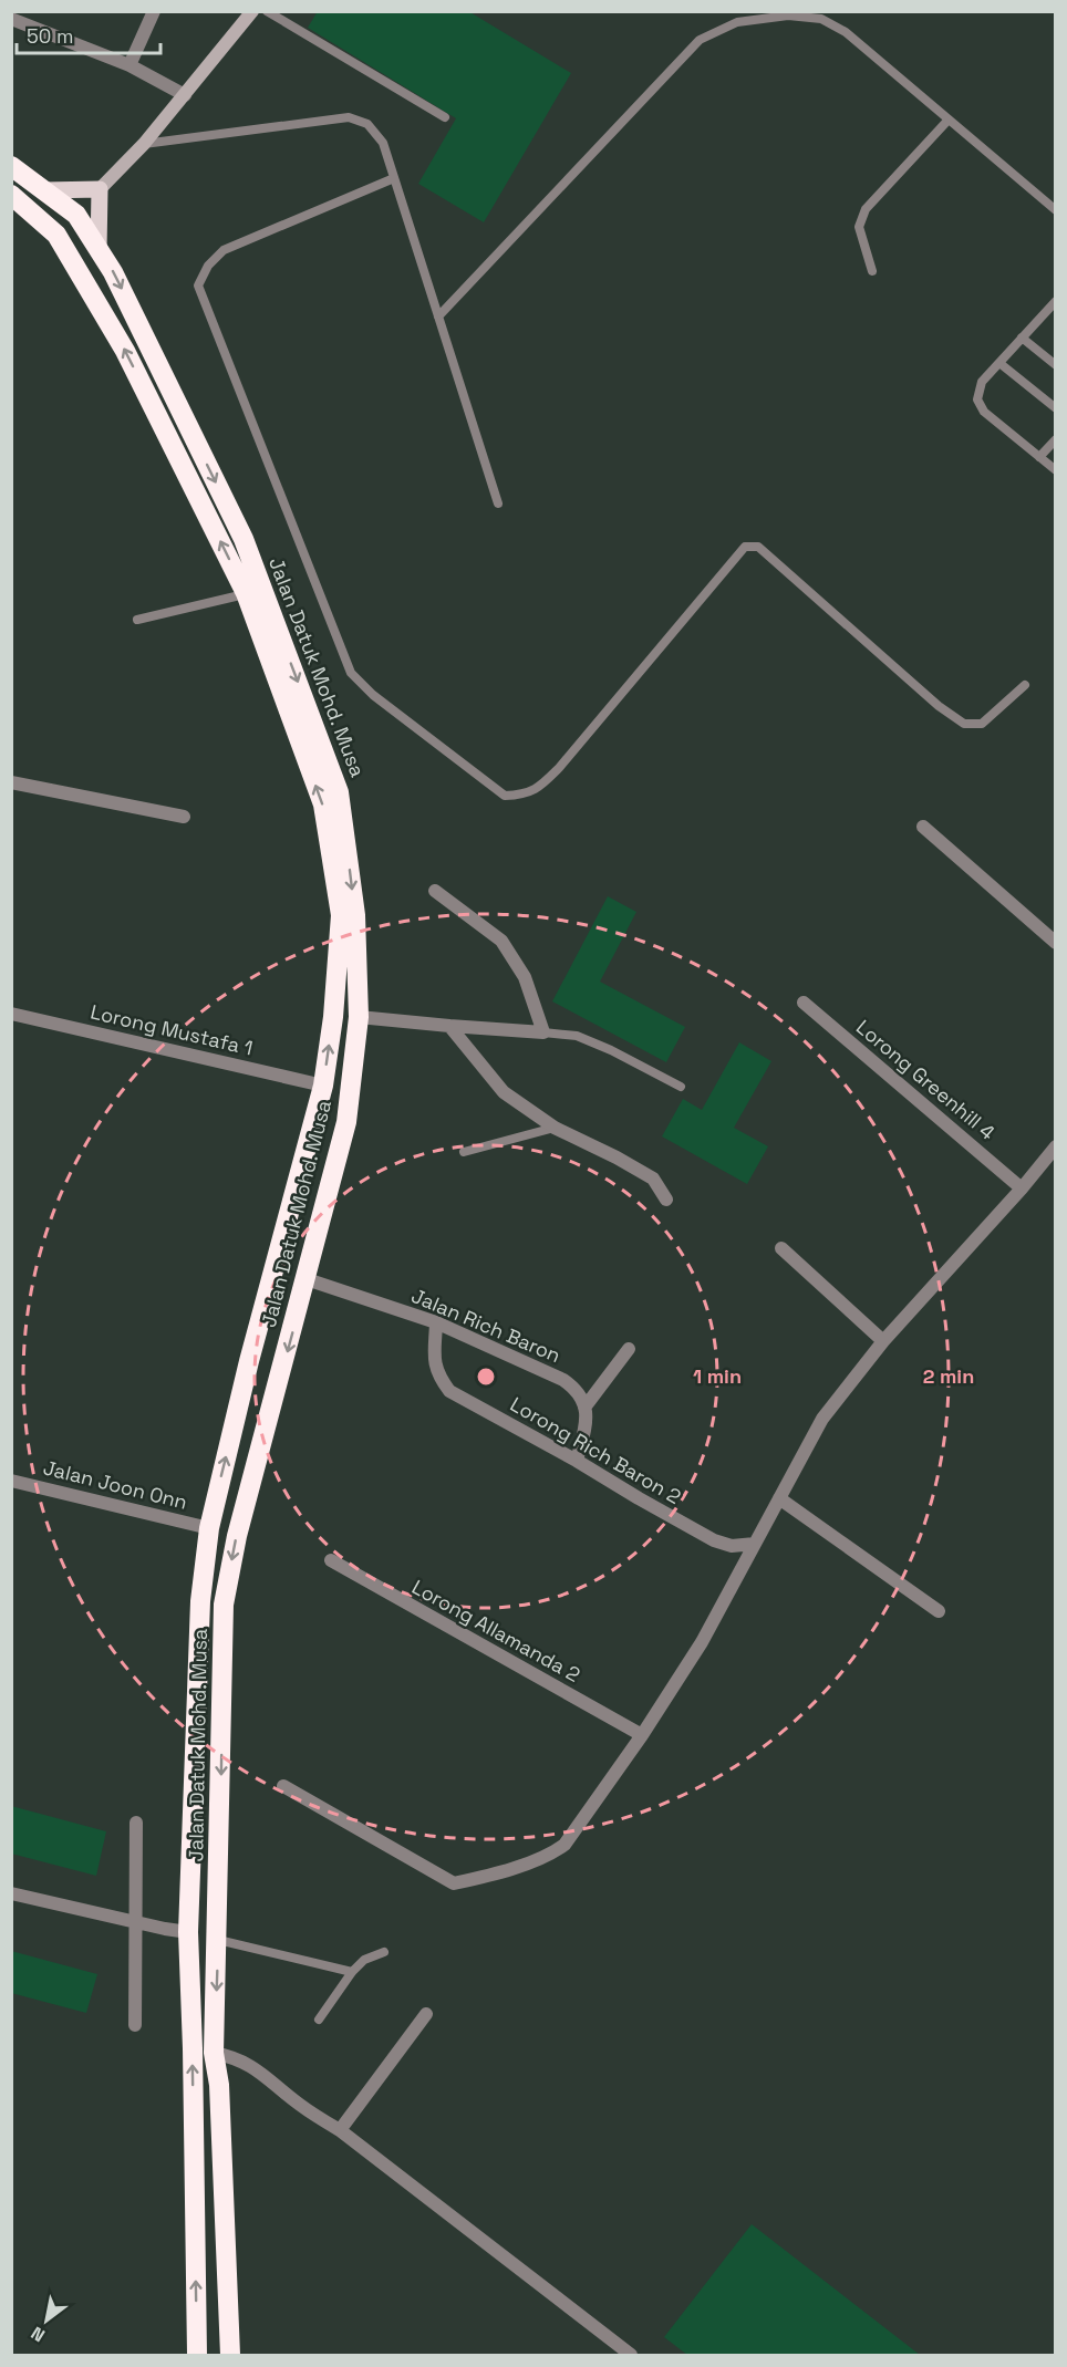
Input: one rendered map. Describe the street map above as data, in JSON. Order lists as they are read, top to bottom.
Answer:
{
  "streets": {
    "highway": ["Jalan Datuk Mohd. Musa"],
    "street": [
      "Lorong Mustafa 1",
      "Lorong Greenhill 4",
      "Jalan Rich Baron",
      "Lorong Rich Baron 2",
      "Jalan Joon Onn",
      "Lorong Allamanda 2"
    ]
  },
  "crossings": [
    ["Jalan Datuk Mohd. Musa", "Lorong Mustafa 1"],
    ["Jalan Datuk Mohd. Musa", "Jalan Rich Baron"],
    ["Jalan Datuk Mohd. Musa", "Jalan Joon Onn"],
    ["Jalan Rich Baron", "Lorong Rich Baron 2"]
  ],
  "scale_bar": "50 m",
  "north": "bottom left",
  "rings": ["1 min", "2 min"]
}
